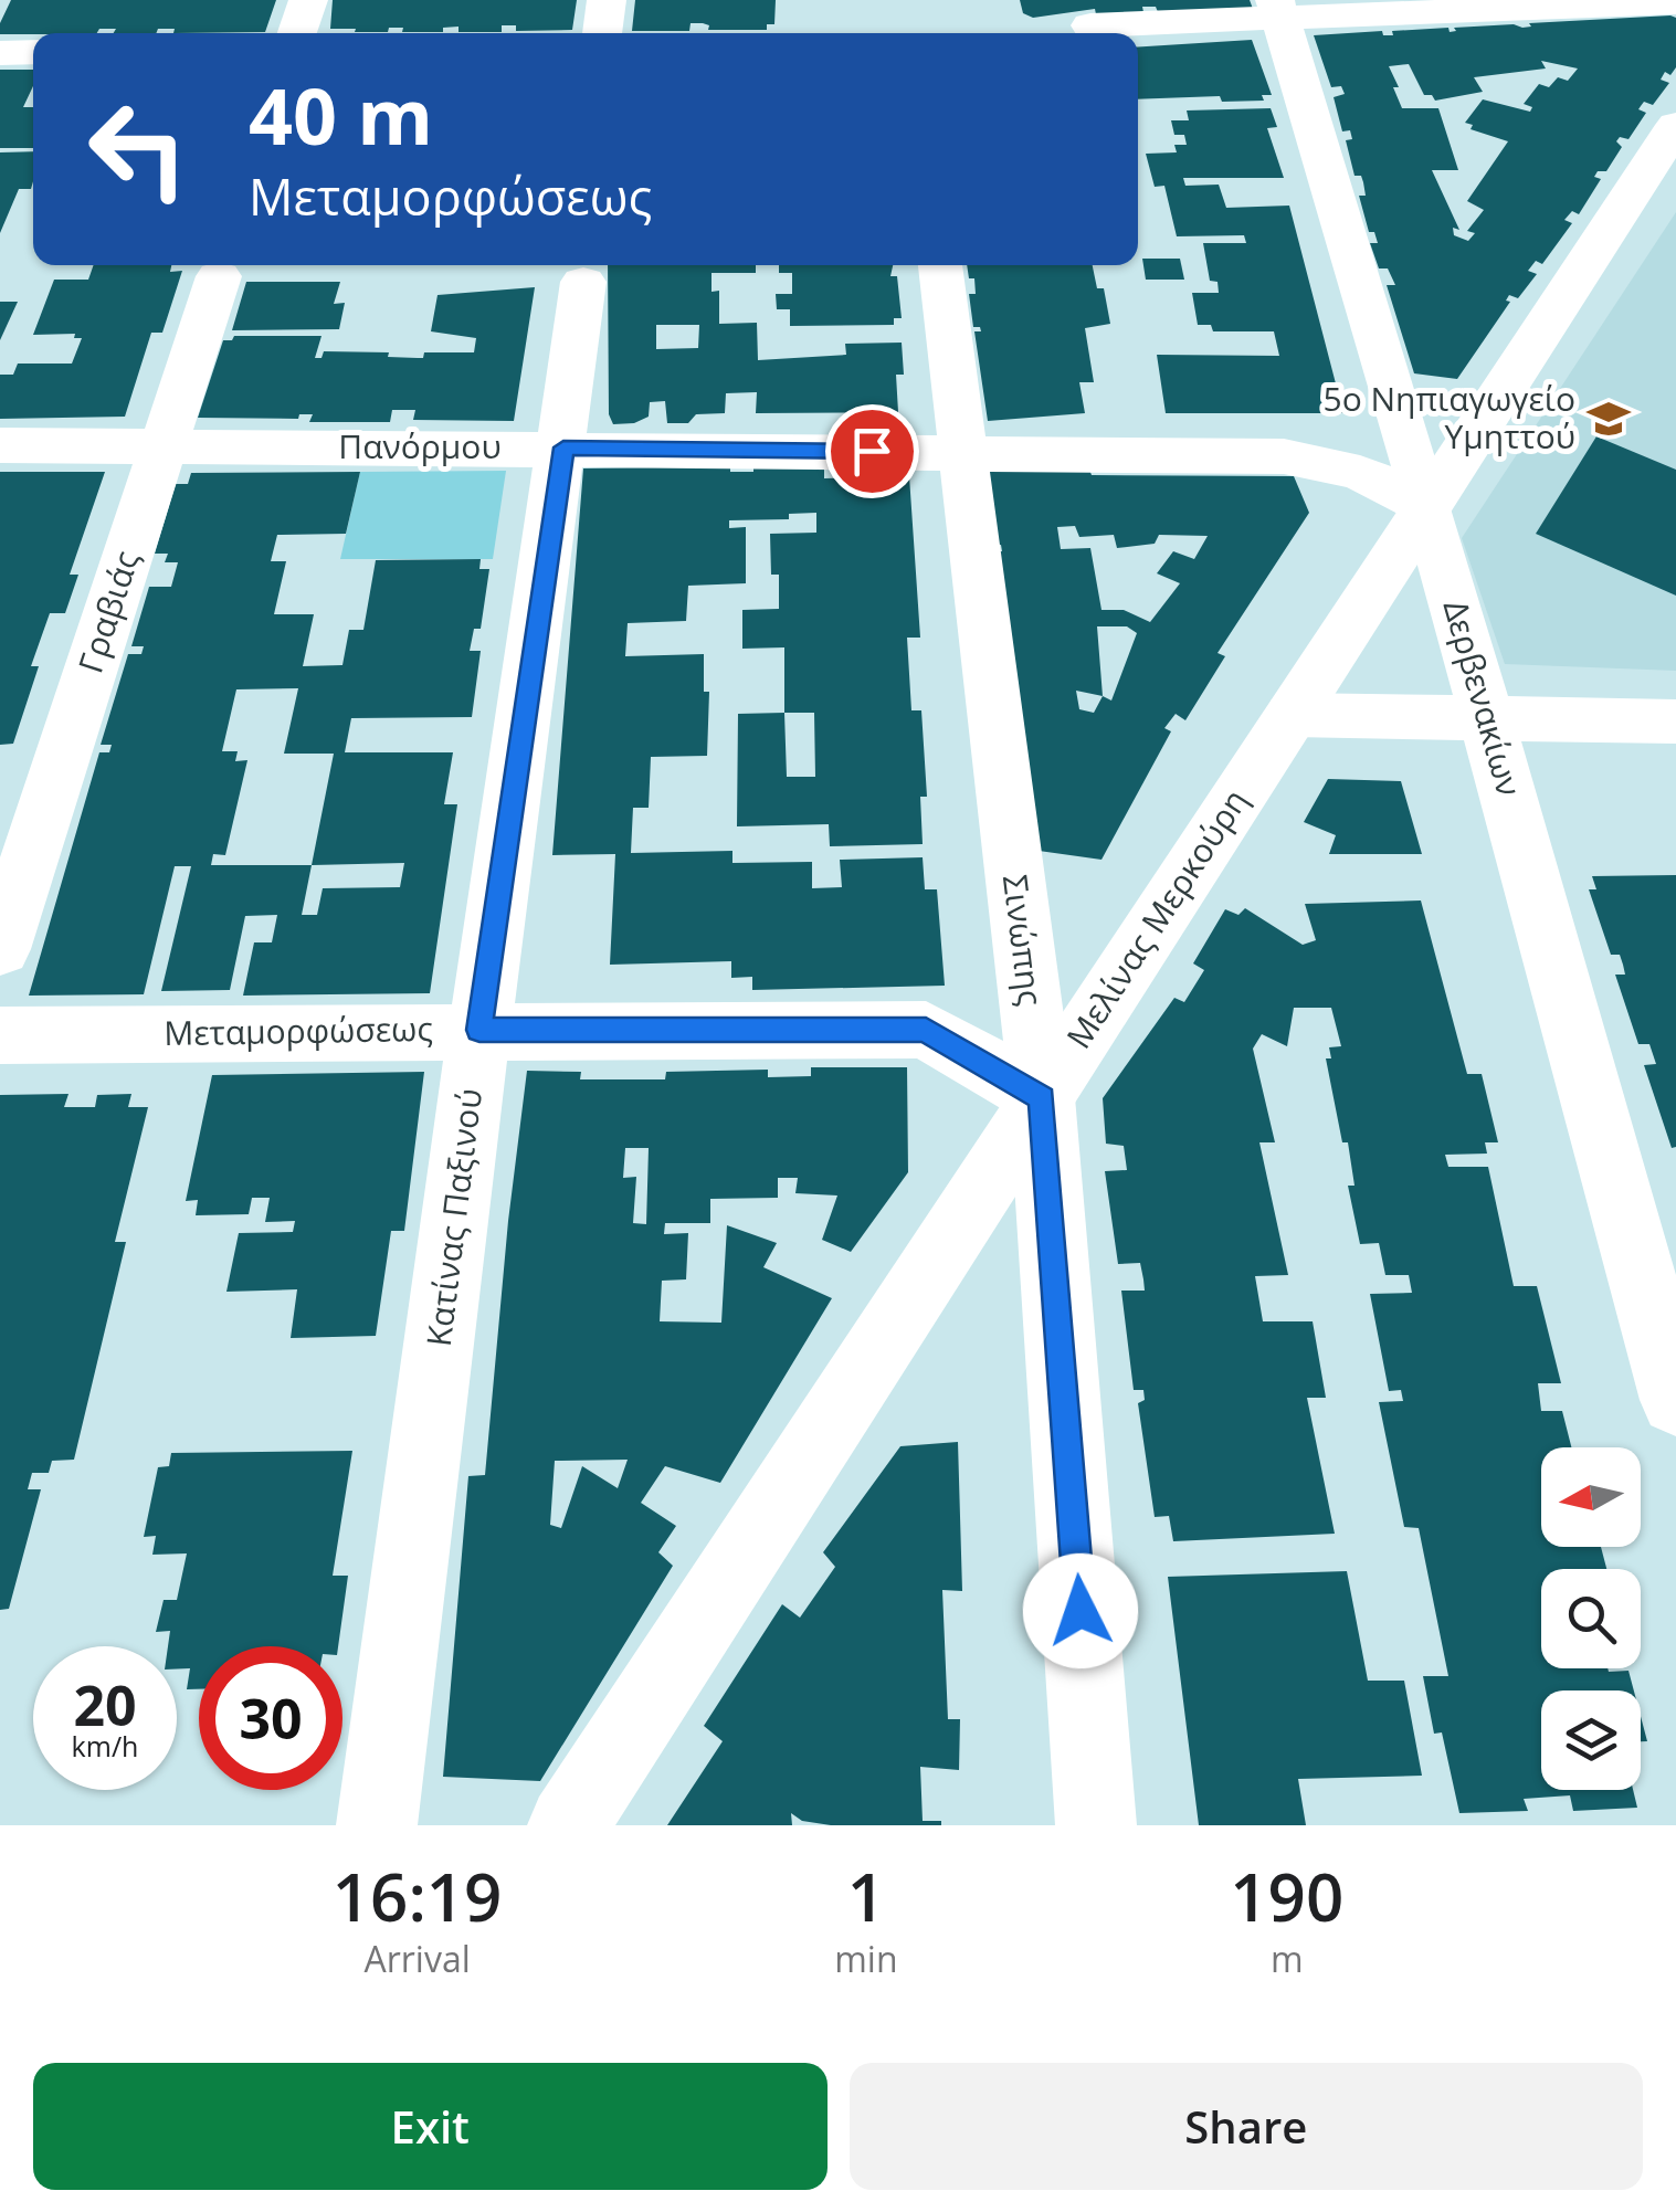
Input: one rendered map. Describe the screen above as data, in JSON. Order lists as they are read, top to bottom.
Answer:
{
  "streets": {
    "street": [
      "Πανόρμου",
      "Γραβιάς",
      "Δερβενακίων",
      "Μελίνας Μερκούρη",
      "Σινώπης",
      "Μεταμορφώσεως",
      "Κατίνας Παξινού"
    ]
  },
  "crossings": [
    ["Πανόρμου", "Γραβιάς"],
    ["Πανόρμου", "Δερβενακίων"],
    ["Πανόρμου", "Μελίνας Μερκούρη"],
    ["Πανόρμου", "Σινώπης"],
    ["Πανόρμου", "Κατίνας Παξινού"],
    ["Δερβενακίων", "Μελίνας Μερκούρη"],
    ["Μελίνας Μερκούρη", "Σινώπης"],
    ["Μελίνας Μερκούρη", "Μεταμορφώσεως"],
    ["Σινώπης", "Μεταμορφώσεως"],
    ["Μεταμορφώσεως", "Κατίνας Παξινού"]
  ],
  "places": {
    "school or university": ["5ο Νηπιαγωγείο Υμηττού"]
  },
  "north": "left",
  "page": {
    "turn": ["40 m", "Μεταμορφώσεως"],
    "speed": "20 km/h",
    "limit": "30",
    "eta": [
      "16:19",
      "Arrival",
      "1",
      "min",
      "190",
      "m"
    ],
    "buttons": ["Exit", "Share"]
  }
}
